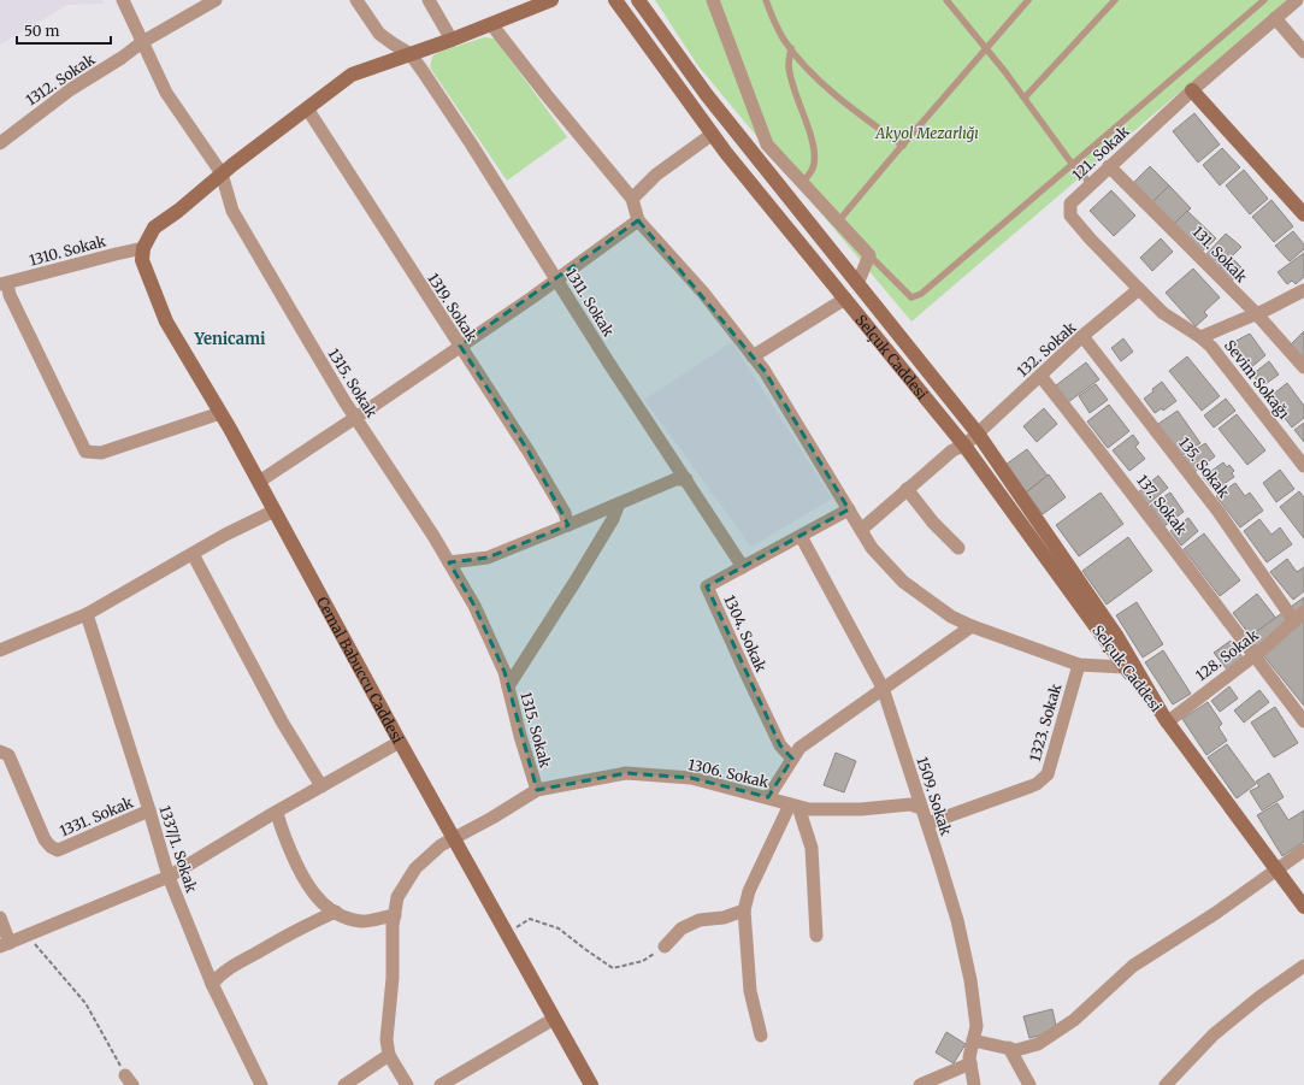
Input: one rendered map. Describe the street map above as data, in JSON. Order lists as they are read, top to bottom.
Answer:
{
  "streets": {
    "main road": ["Selçuk Caddesi", "Cemal Babuccu Caddesi"],
    "street": [
      "1312. Sokak",
      "121. Sokak",
      "1310. Sokak",
      "131. Sokak",
      "1311. Sokak",
      "1319. Sokak",
      "132. Sokak",
      "Sevim Sokağı",
      "1315. Sokak",
      "135. Sokak",
      "137. Sokak",
      "1304. Sokak",
      "128. Sokak",
      "1323. Sokak",
      "1306. Sokak",
      "1509. Sokak",
      "1331. Sokak",
      "1337/1. Sokak"
    ]
  },
  "crossings": [
    ["1312. Sokak", "1315. Sokak"],
    ["121. Sokak", "131. Sokak"],
    ["121. Sokak", "132. Sokak"],
    ["121. Sokak", "Sevim Sokağı"],
    ["1310. Sokak", "Cemal Babuccu Caddesi"],
    ["1311. Sokak", "1304. Sokak"],
    ["132. Sokak", "Selçuk Caddesi"],
    ["132. Sokak", "135. Sokak"],
    ["132. Sokak", "137. Sokak"],
    ["Selçuk Caddesi", "128. Sokak"],
    ["1315. Sokak", "1306. Sokak"],
    ["135. Sokak", "128. Sokak"],
    ["137. Sokak", "128. Sokak"],
    ["1304. Sokak", "1509. Sokak"],
    ["Cemal Babuccu Caddesi", "1306. Sokak"],
    ["1323. Sokak", "1509. Sokak"],
    ["1306. Sokak", "1509. Sokak"],
    ["1331. Sokak", "1337/1. Sokak"]
  ],
  "districts": ["Yenicami"],
  "parks": ["Akyol Mezarlığı"],
  "scale_bar": "50 m"
}
